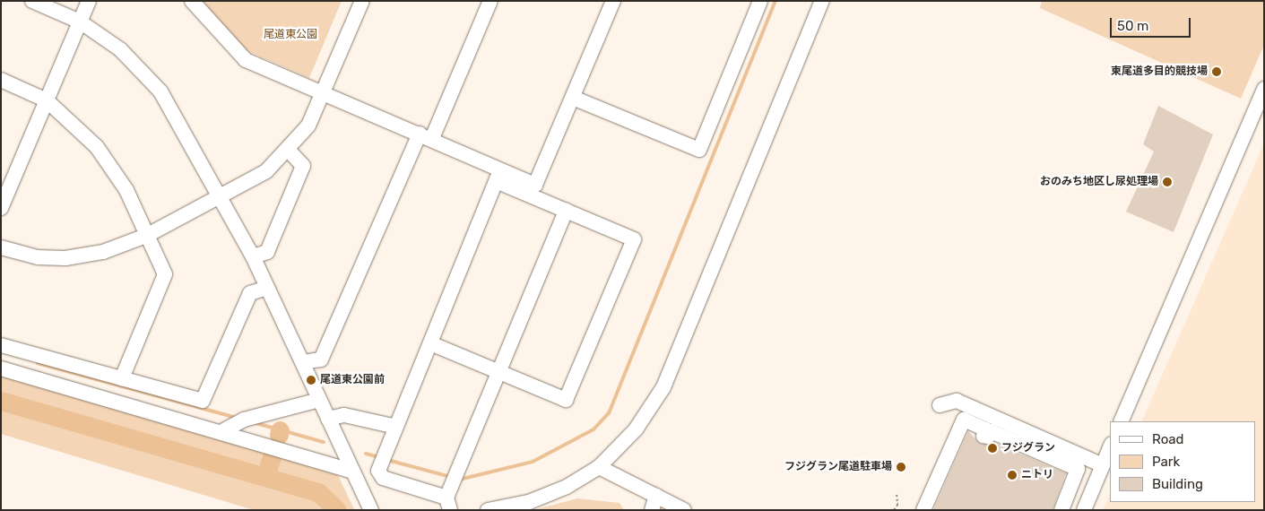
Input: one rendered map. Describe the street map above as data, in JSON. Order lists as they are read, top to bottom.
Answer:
{
  "parks": ["尾道東公園"],
  "places": [
    "東尾道多目的競技場",
    "おのみち地区し尿処理場",
    "尾道東公園前",
    "フジグラン",
    "フジグラン尾道駐車場",
    "ニトリ"
  ],
  "legend": ["Road", "Park", "Building"],
  "scale_bar": "50 m"
}
